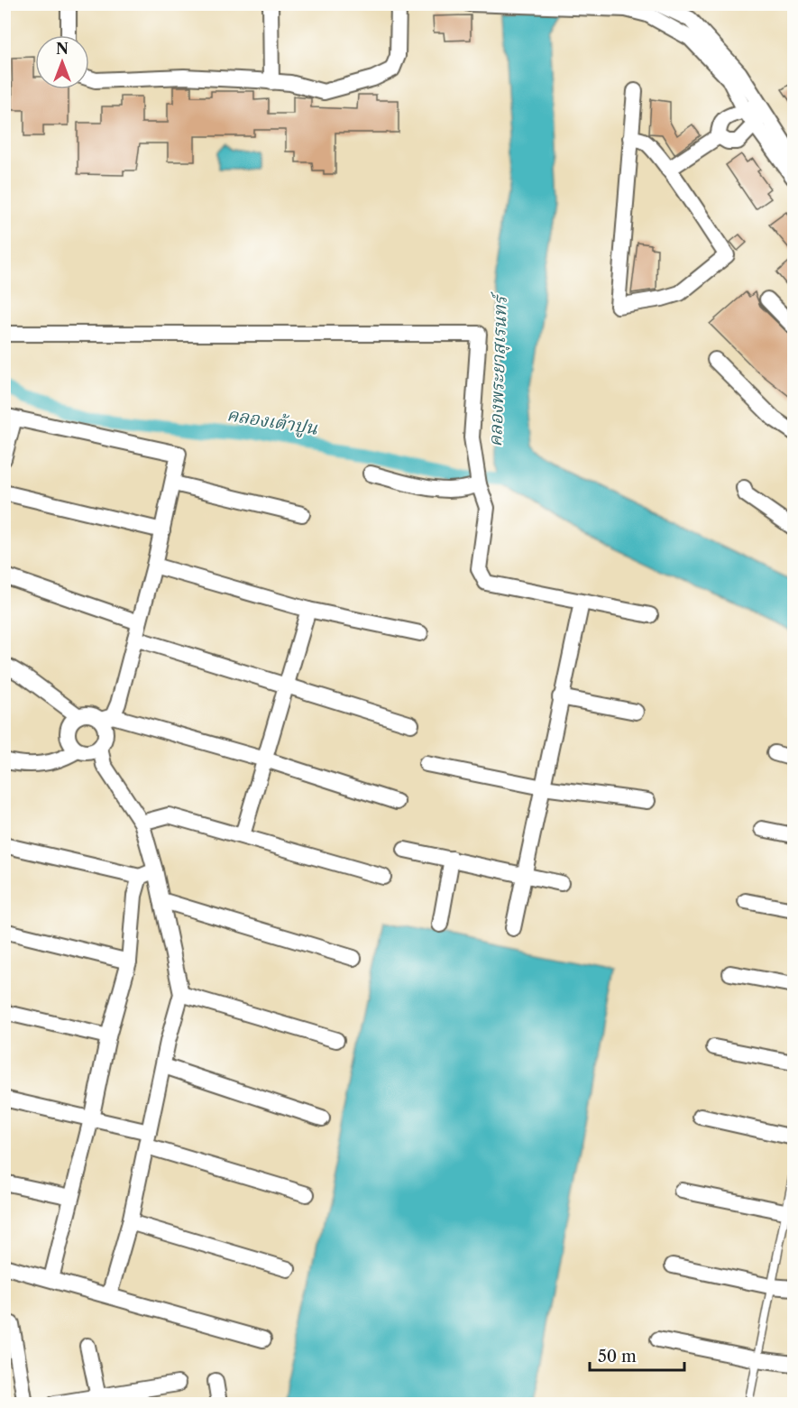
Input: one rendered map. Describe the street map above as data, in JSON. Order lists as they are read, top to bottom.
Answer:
{
  "water": ["คลองพระยาสุเรนทร์", "คลองเต้าปูน"],
  "scale_bar": "50 m",
  "north": "top"
}
